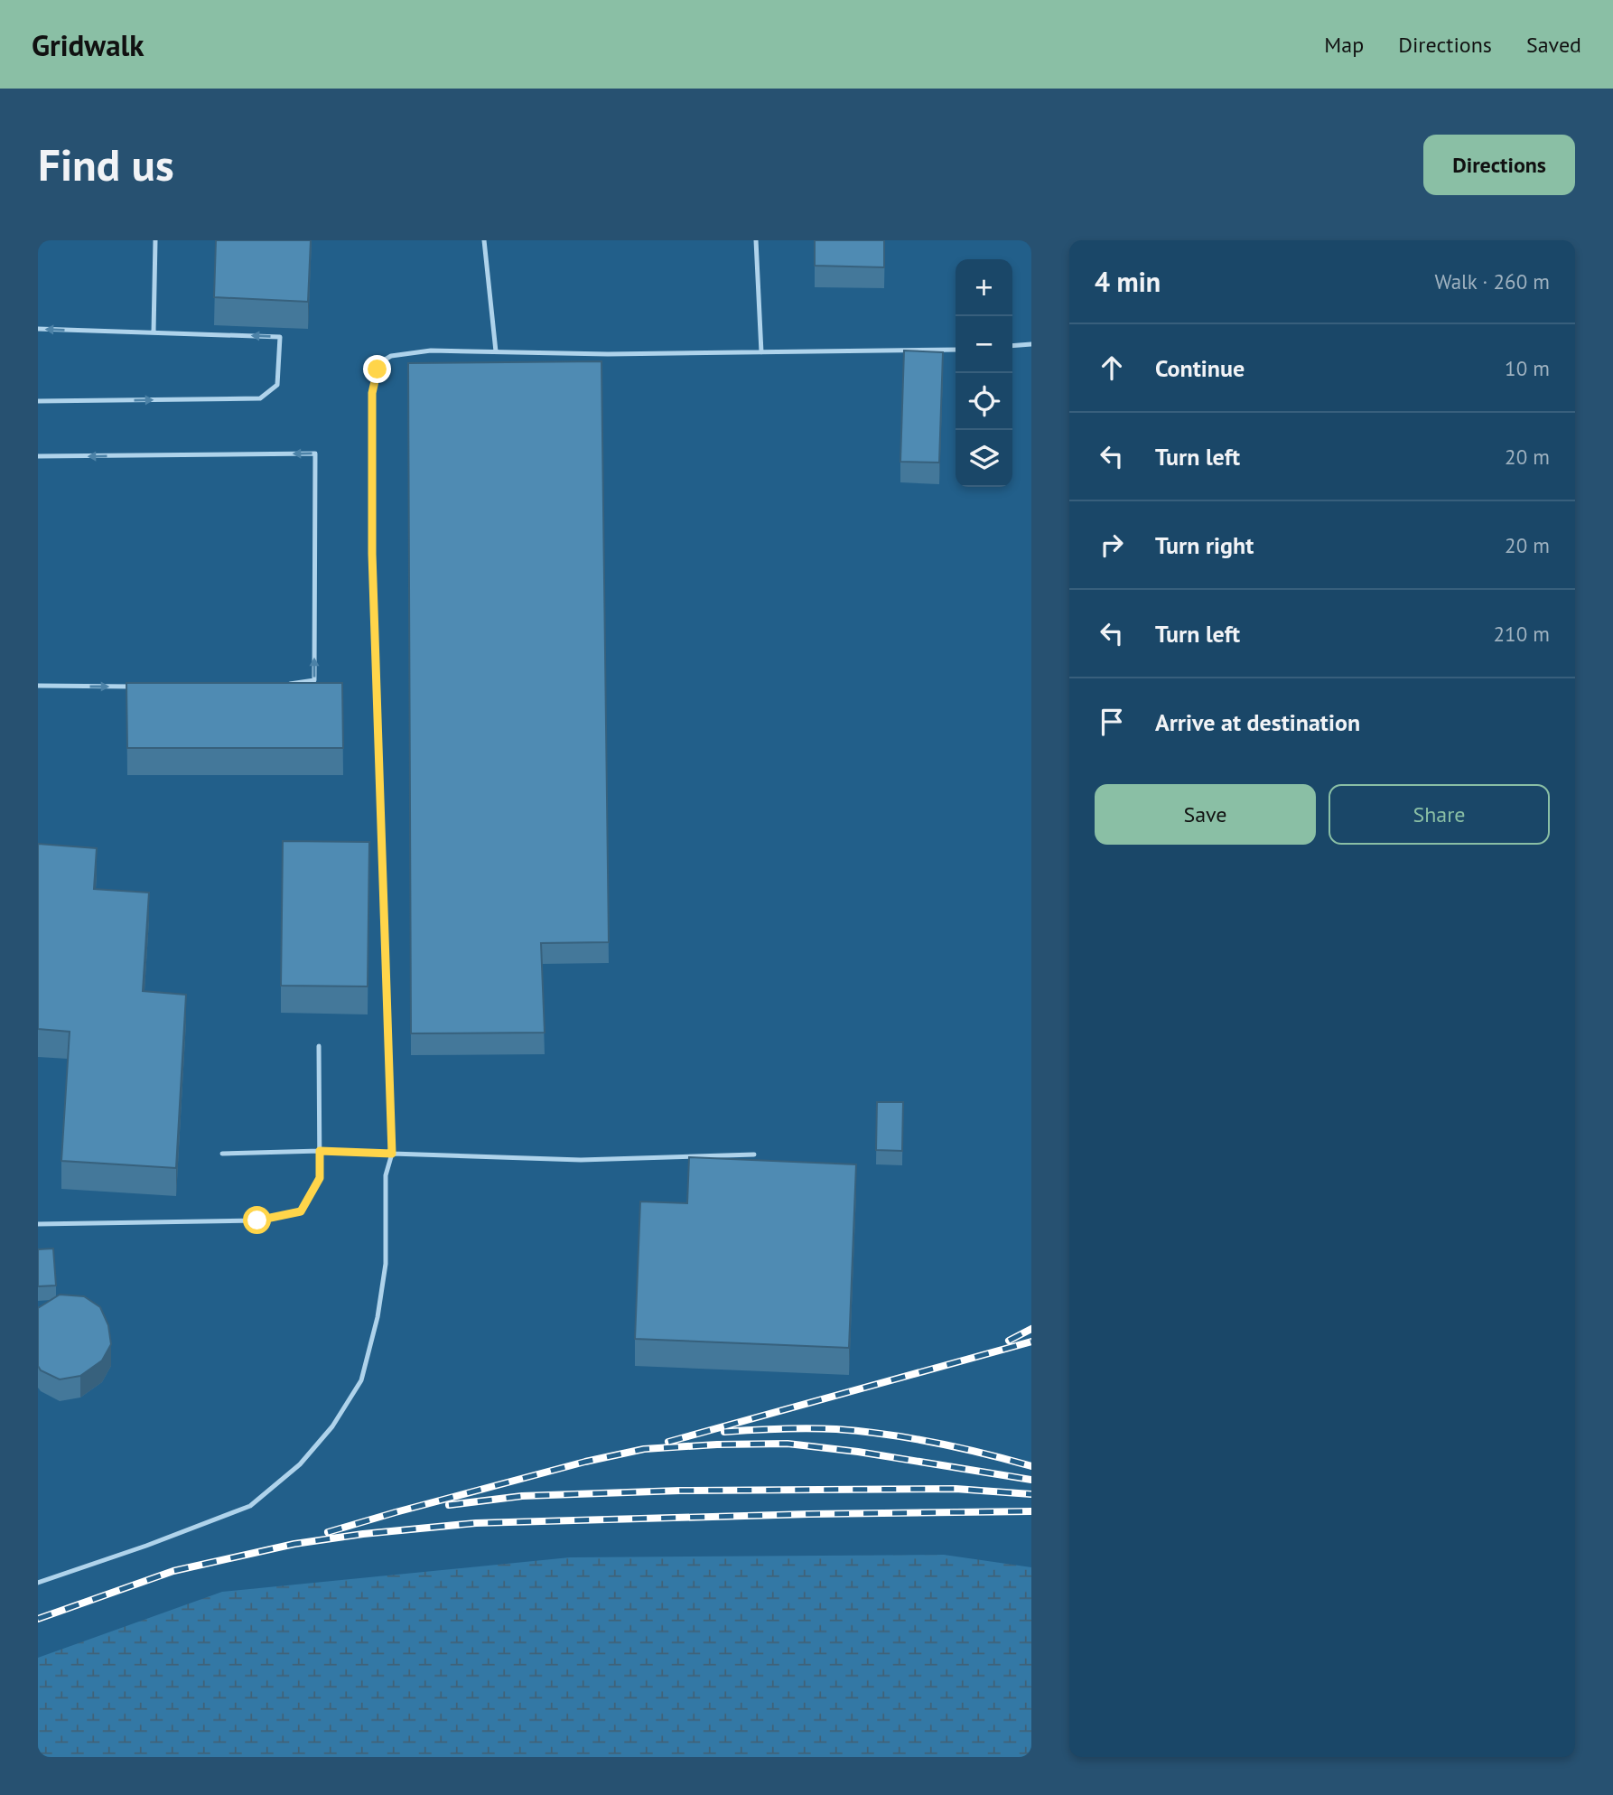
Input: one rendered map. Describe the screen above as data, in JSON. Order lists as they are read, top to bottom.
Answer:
{
  "page": {
    "header": "Gridwalk",
    "nav": ["Map", "Directions", "Saved"],
    "buttons": [
      "Directions",
      ["Save", "Share"]
    ],
    "title": "Find us",
    "heading": ["4 min", "Walk · 260 m"],
    "map_buttons": ["+", "−"],
    "list": [
      ["Continue", "10 m"],
      ["Turn left", "20 m"],
      ["Turn right", "20 m"],
      ["Turn left", "210 m"],
      "Arrive at destination"
    ]
  }
}
